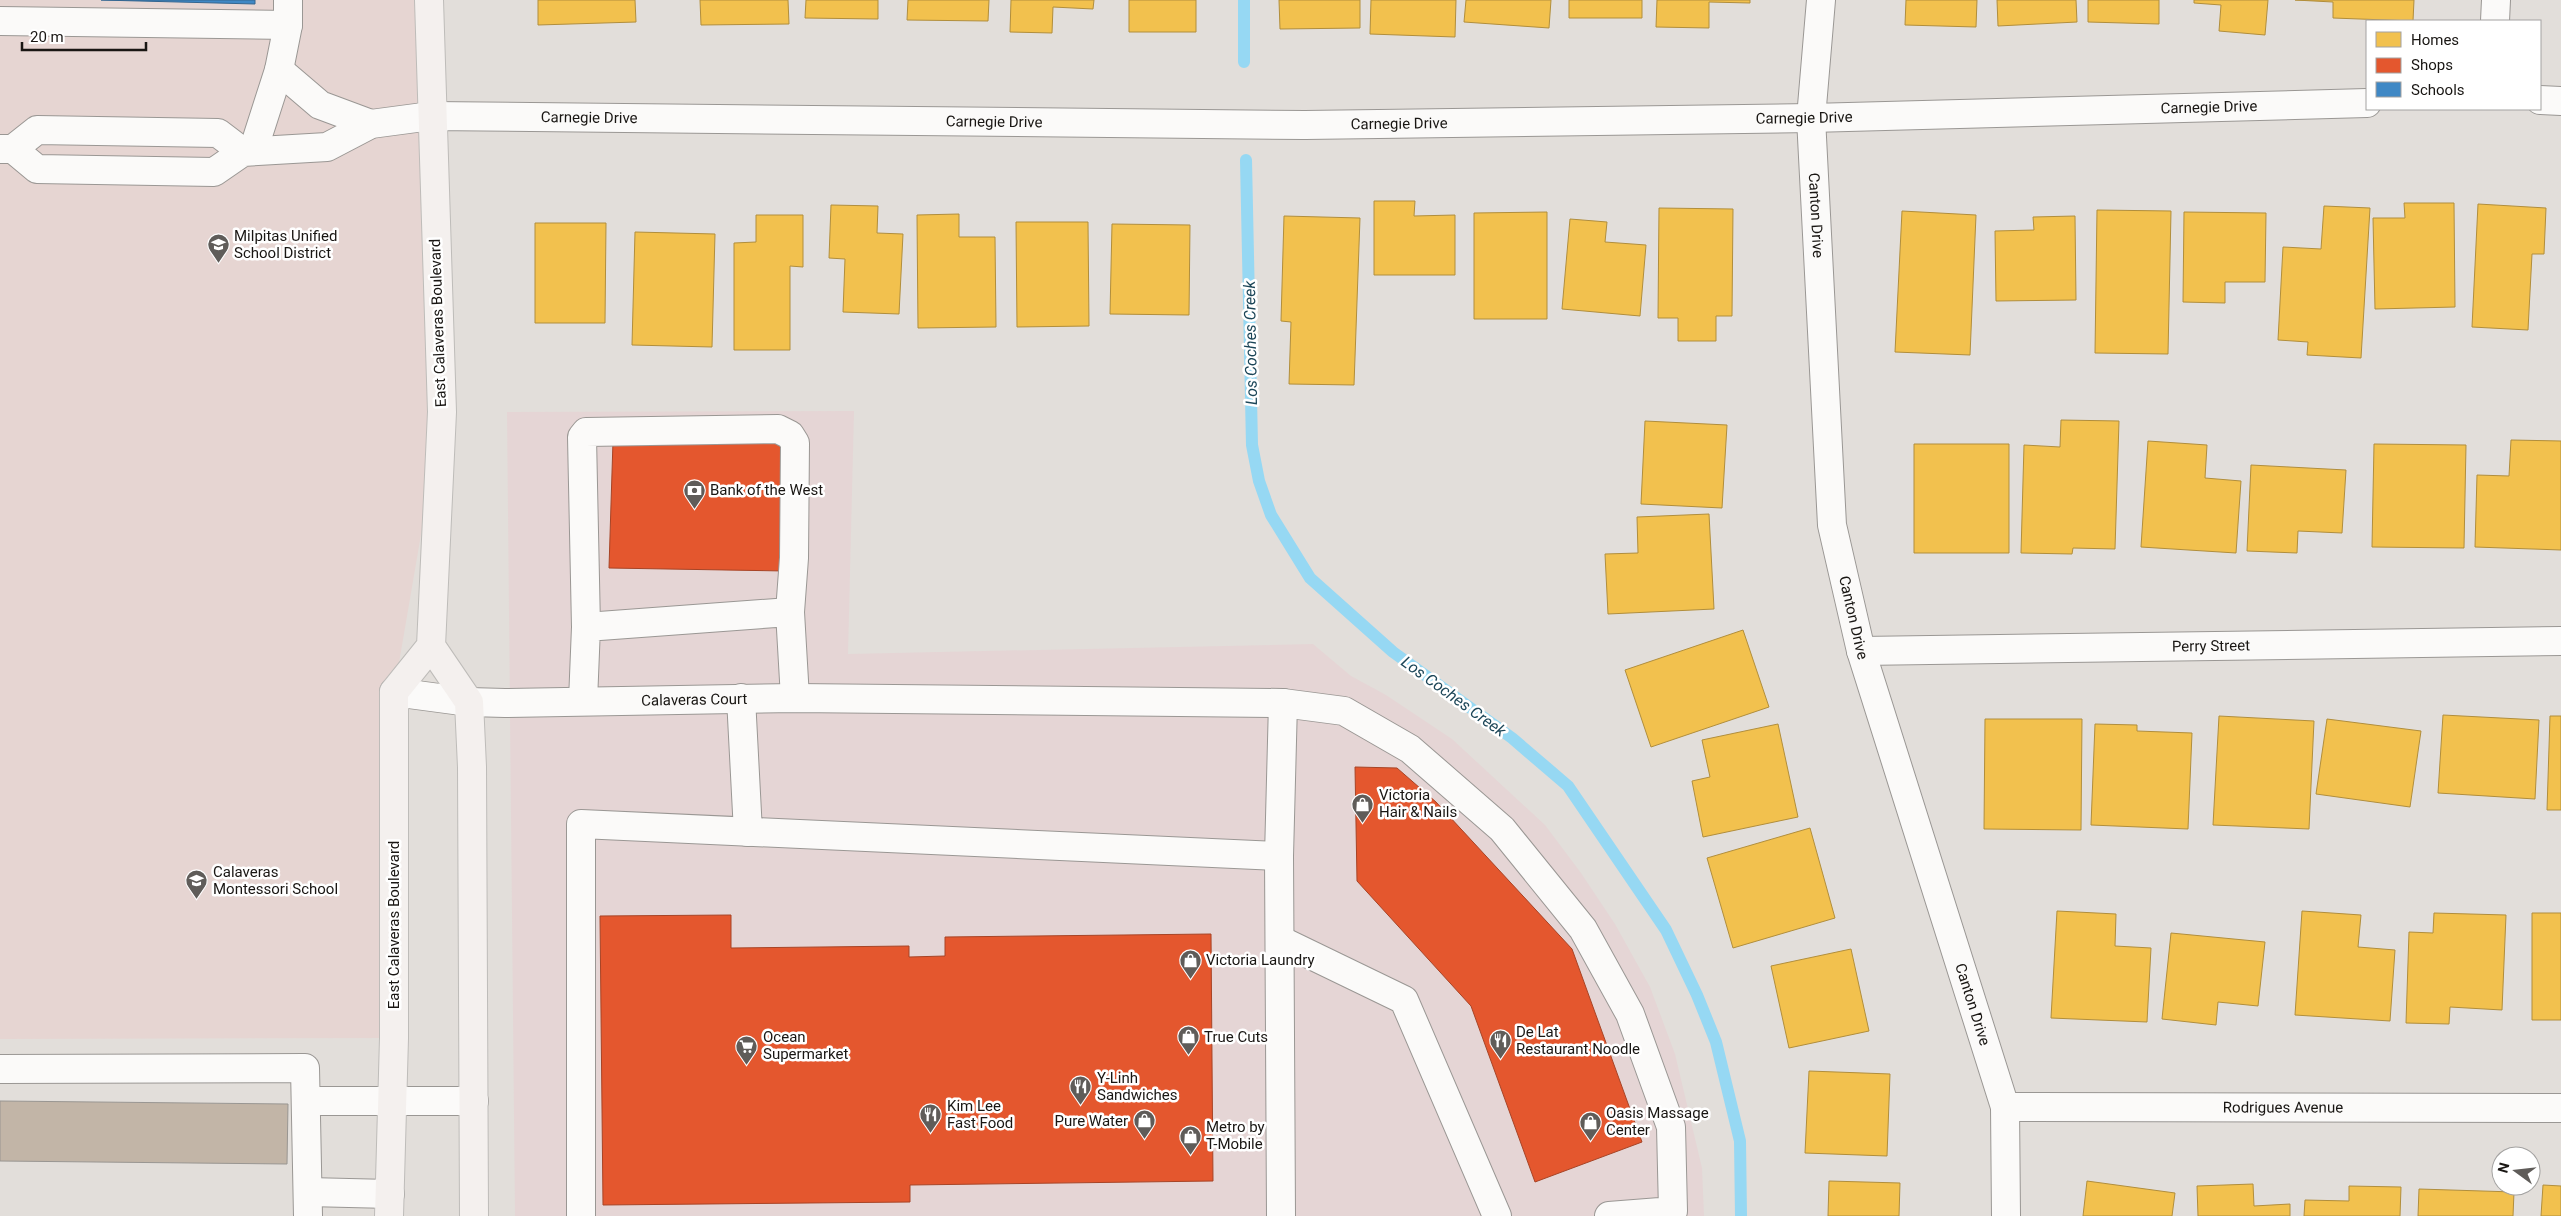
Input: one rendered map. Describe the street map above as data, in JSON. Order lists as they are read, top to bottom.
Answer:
{
  "streets": {
    "main road": ["East Calaveras Boulevard"],
    "street": [
      "Carnegie Drive",
      "Canton Drive",
      "Perry Street",
      "Calaveras Court",
      "Rodrigues Avenue"
    ]
  },
  "crossings": [
    ["Carnegie Drive", "Canton Drive"],
    ["Carnegie Drive", "East Calaveras Boulevard"],
    ["Canton Drive", "Perry Street"],
    ["Canton Drive", "Rodrigues Avenue"],
    ["East Calaveras Boulevard", "Calaveras Court"]
  ],
  "water": ["Los Coches Creek"],
  "places": {
    "school or university": ["Milpitas Unified School District", "Calaveras Montessori School"],
    "bank": ["Bank of the West"],
    "shop": [
      "Victoria Hair & Nails",
      "Victoria Laundry",
      "True Cuts",
      "Pure Water",
      "Oasis Massage Center",
      "Metro by T-Mobile"
    ],
    "restaurant": ["De Lat Restaurant Noodle", "Y-Linh Sandwiches", "Kim Lee Fast Food"],
    "supermarket": ["Ocean Supermarket"]
  },
  "legend": ["Homes", "Shops", "Schools"],
  "scale_bar": "20 m",
  "north": "left"
}
